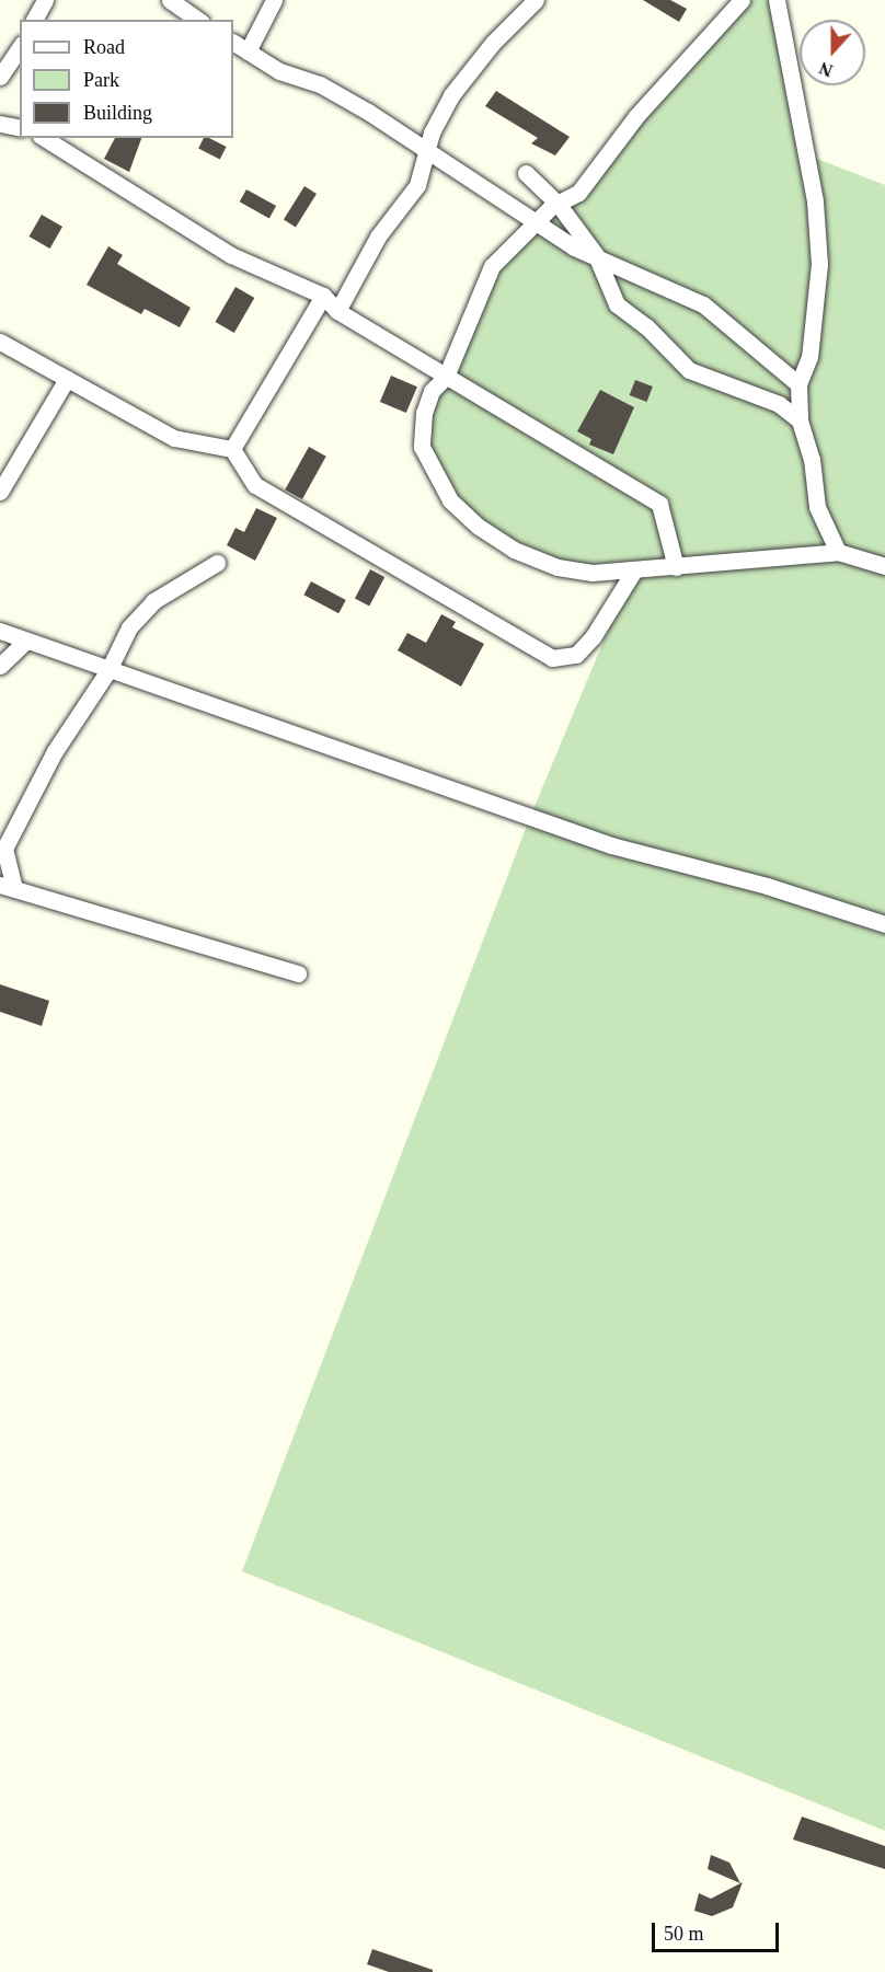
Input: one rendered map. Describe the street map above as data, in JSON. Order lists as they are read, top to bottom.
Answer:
{
  "legend": ["Road", "Park", "Building"],
  "scale_bar": "50 m",
  "north": "bottom"
}
